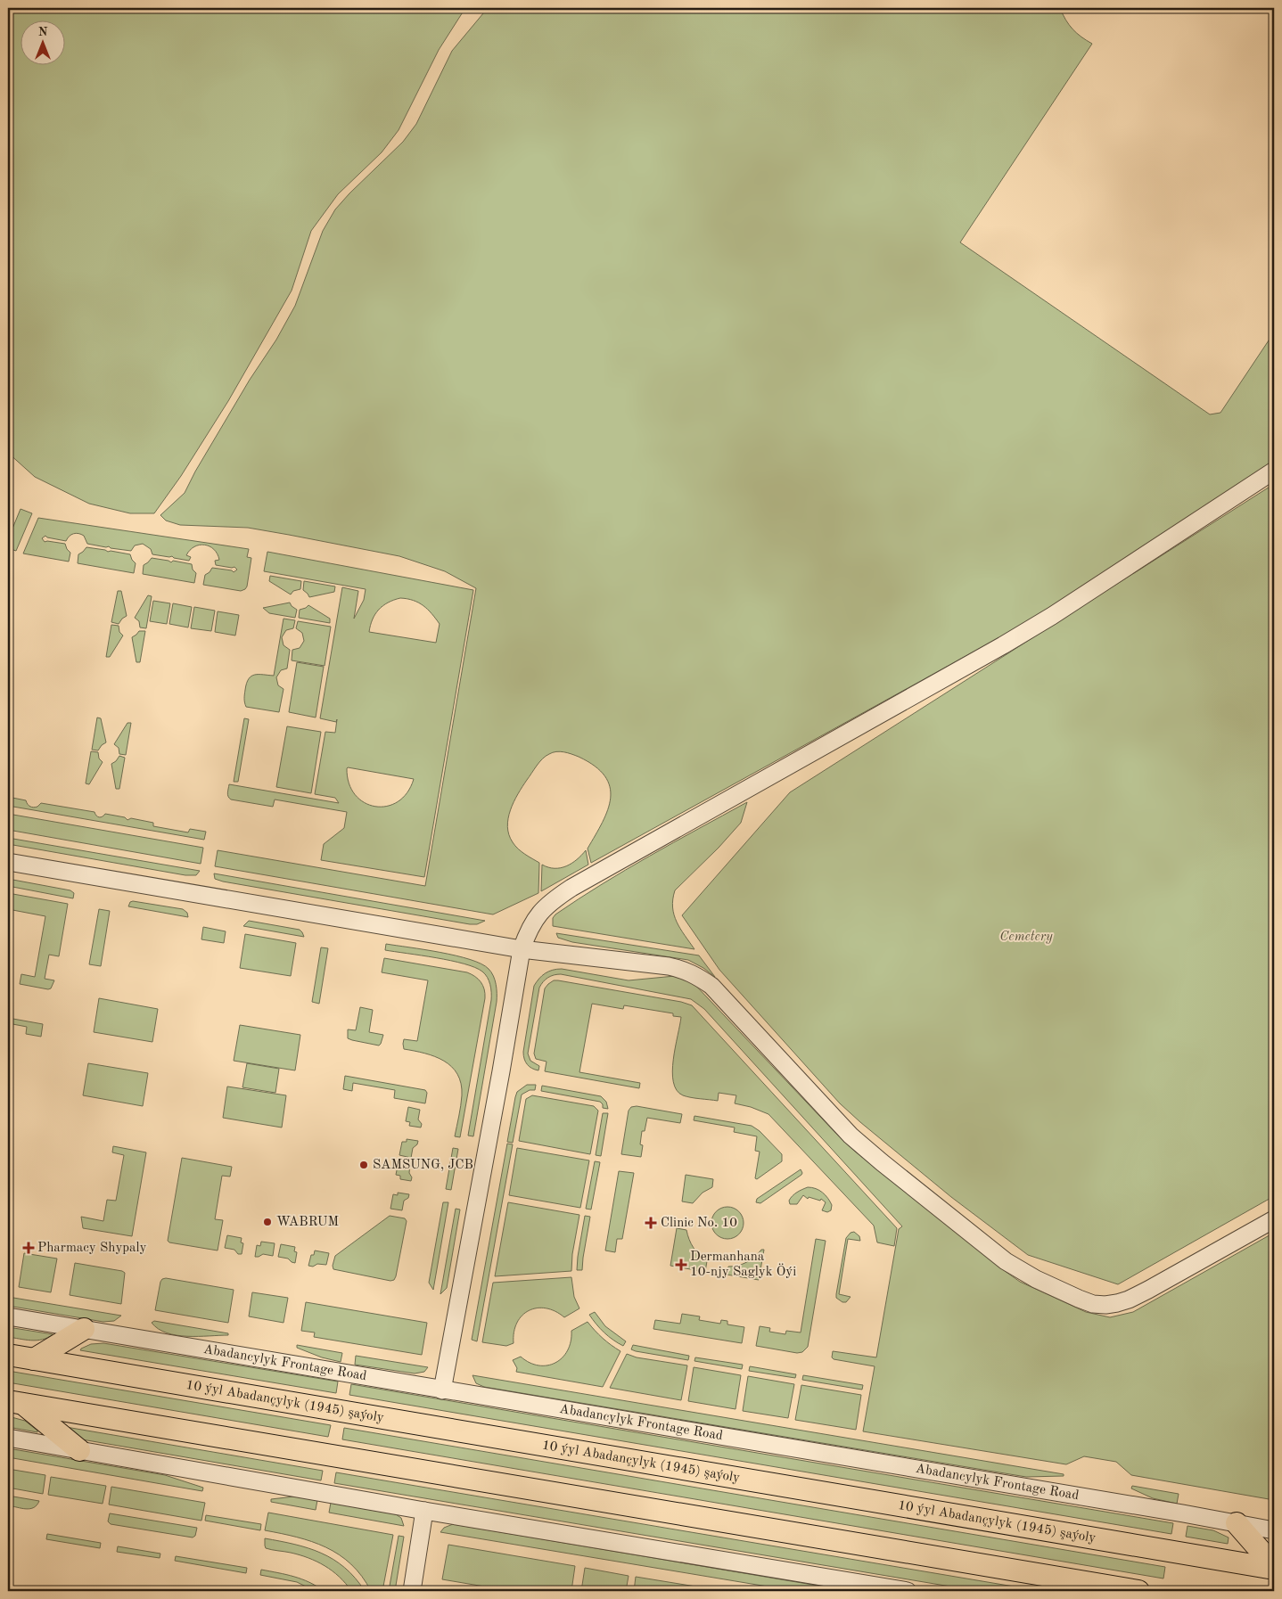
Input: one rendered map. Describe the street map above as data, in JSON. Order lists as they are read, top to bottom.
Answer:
{
  "streets": {
    "main road": ["10 ýyl Abadançylyk (1945) şaýoly"],
    "street": ["Abadancylyk Frontage Road"]
  },
  "parks": ["Cemetery"],
  "places": {
    "other": ["SAMSUNG, JCB", "WABRUM"],
    "health": ["Clinic No. 10", "Pharmacy Shypaly", "Dermanhana 10-njy Saglyk Öýi"]
  },
  "north": "top"
}
